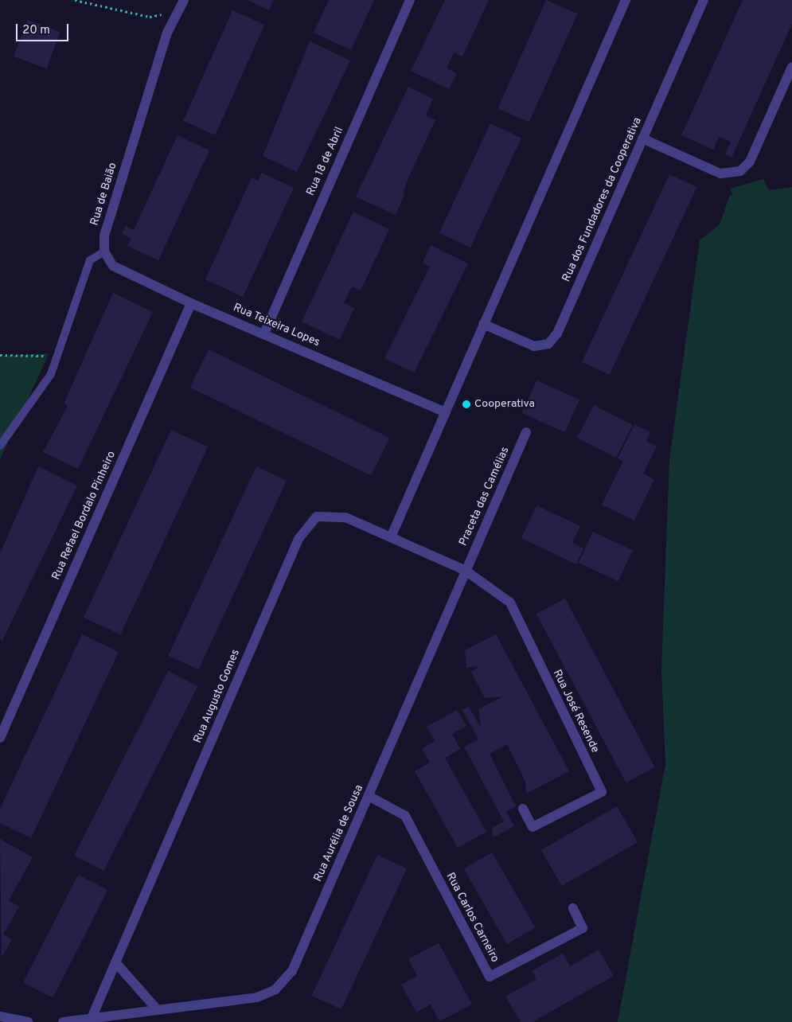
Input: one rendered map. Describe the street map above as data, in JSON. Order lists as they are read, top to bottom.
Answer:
{
  "streets": {
    "street": [
      "Rua 18 de Abril",
      "Rua de Baião",
      "Rua dos Fundadores da Cooperativa",
      "Rua Teixeira Lopes",
      "Praceta das Camélias",
      "Rua Refael Bordalo Pinheiro",
      "Rua Augusto Gomes",
      "Rua José Resende",
      "Rua Aurélia de Sousa",
      "Rua Carlos Carneiro"
    ]
  },
  "crossings": [
    ["Rua 18 de Abril", "Rua Teixeira Lopes"],
    ["Rua de Baião", "Rua Teixeira Lopes"],
    ["Rua Teixeira Lopes", "Rua Refael Bordalo Pinheiro"],
    ["Praceta das Camélias", "Rua José Resende"],
    ["Praceta das Camélias", "Rua Aurélia de Sousa"],
    ["Rua José Resende", "Rua Aurélia de Sousa"],
    ["Rua Aurélia de Sousa", "Rua Carlos Carneiro"]
  ],
  "places": ["Cooperativa"],
  "scale_bar": "20 m"
}
